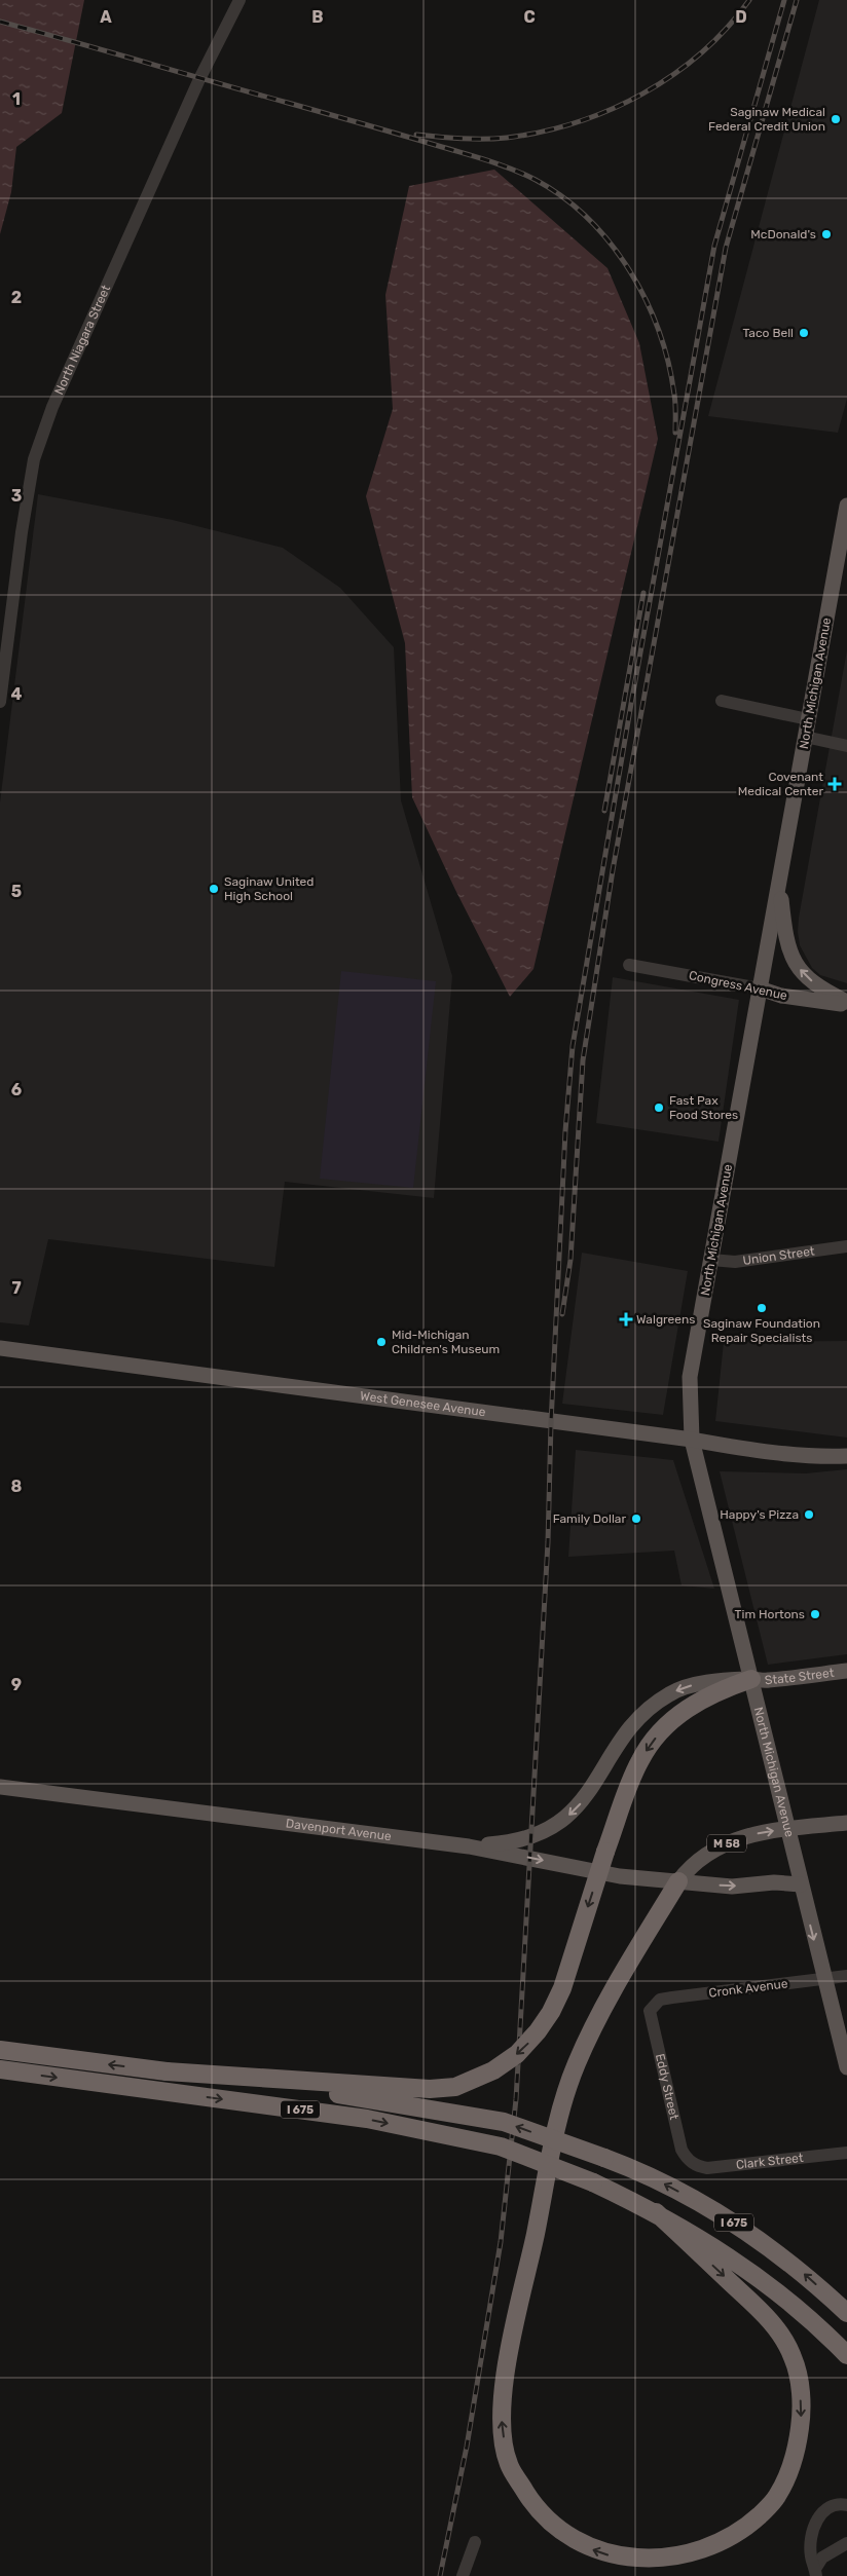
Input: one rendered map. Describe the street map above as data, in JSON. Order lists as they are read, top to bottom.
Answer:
{
  "streets": {
    "highway": ["I 675"],
    "main road": [
      "North Michigan Avenue",
      "Congress Avenue",
      "West Genesee Avenue",
      "State Street",
      "Davenport Avenue",
      "M 58"
    ],
    "street": [
      "North Niagara Street",
      "Union Street",
      "Cronk Avenue",
      "Eddy Street",
      "Clark Street"
    ]
  },
  "crossings": [
    ["North Michigan Avenue", "Congress Avenue"],
    ["North Michigan Avenue", "Union Street"],
    ["North Michigan Avenue", "West Genesee Avenue"],
    ["North Michigan Avenue", "State Street"],
    ["North Michigan Avenue", "Davenport Avenue"],
    ["North Michigan Avenue", "M 58"],
    ["North Michigan Avenue", "Cronk Avenue"],
    ["State Street", "Davenport Avenue"],
    ["Davenport Avenue", "M 58"],
    ["Cronk Avenue", "Eddy Street"],
    ["Eddy Street", "Clark Street"]
  ],
  "one_way": ["State Street", "Davenport Avenue"],
  "places": {
    "other": [
      "Saginaw Medical Federal Credit Union",
      "McDonald's",
      "Taco Bell",
      "Saginaw United High School",
      "Fast Pax Food Stores",
      "Saginaw Foundation Repair Specialists",
      "Mid-Michigan Children's Museum",
      "Happy's Pizza",
      "Family Dollar",
      "Tim Hortons"
    ],
    "health": ["Covenant Medical Center", "Walgreens"]
  },
  "grid": {
    "columns": [
      "A",
      "B",
      "C",
      "D"
    ],
    "rows": [
      "1",
      "2",
      "3",
      "4",
      "5",
      "6",
      "7",
      "8",
      "9"
    ]
  }
}
